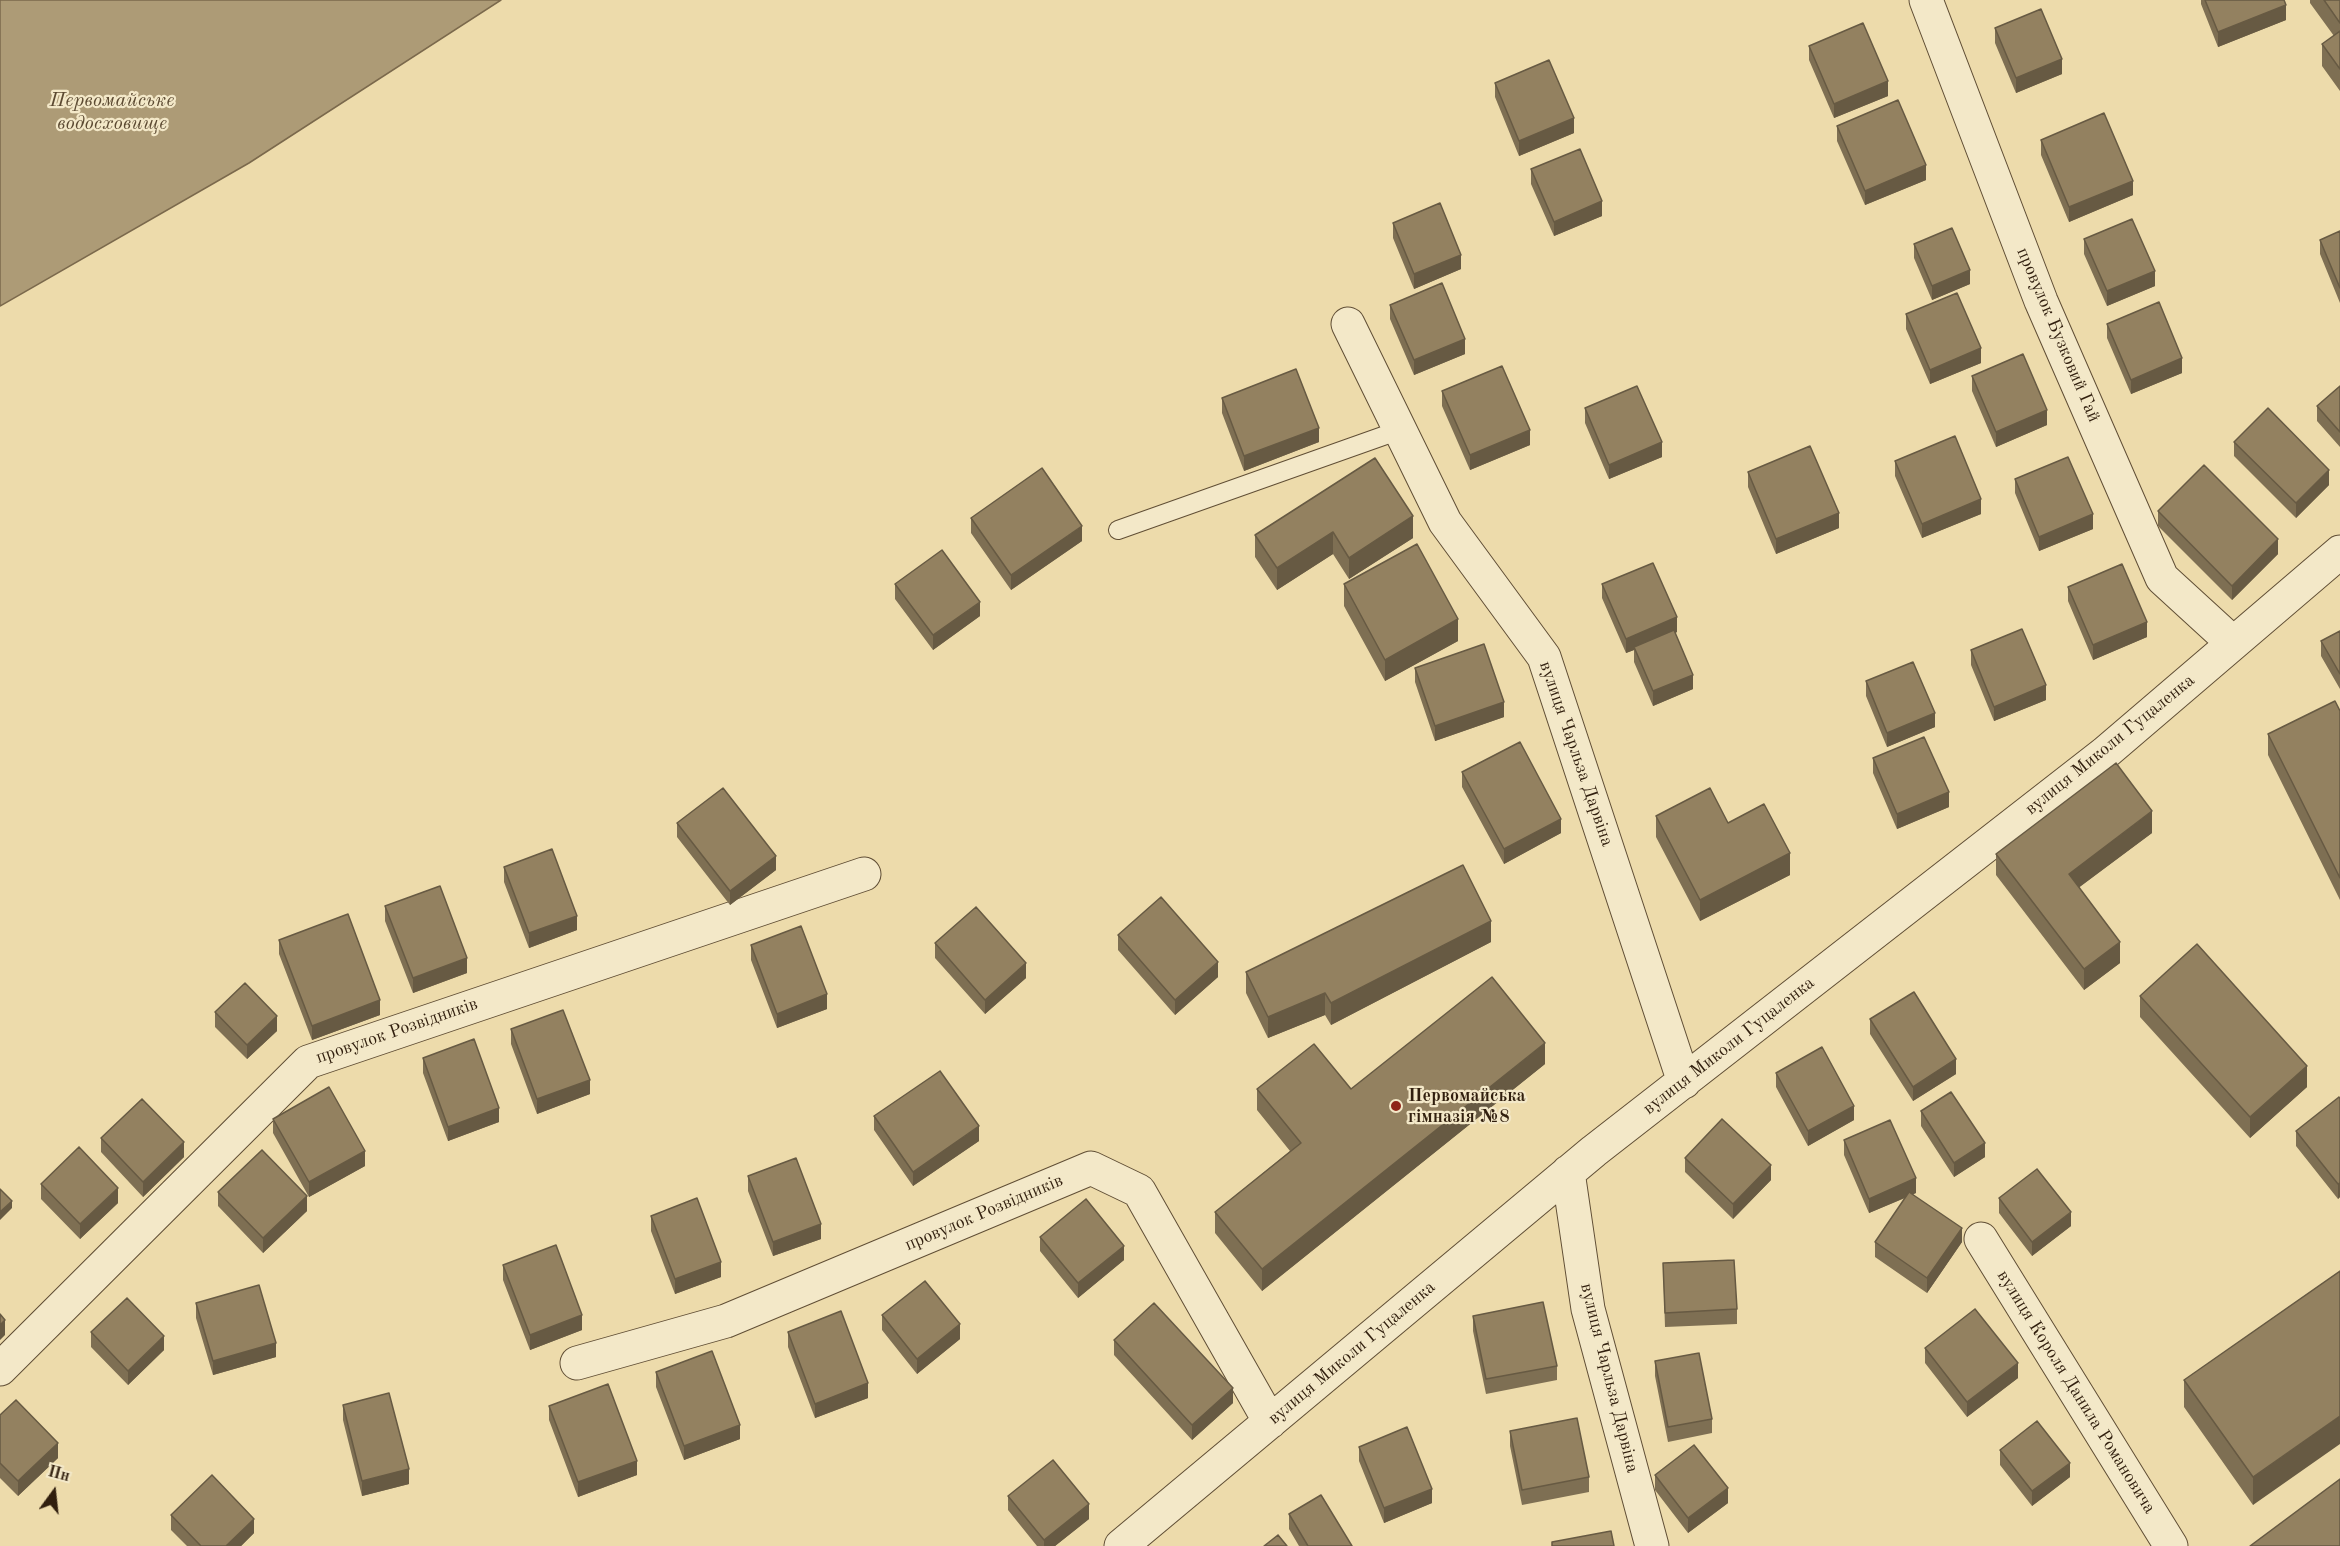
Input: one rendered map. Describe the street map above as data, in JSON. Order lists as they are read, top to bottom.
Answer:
{
  "streets": {
    "street": [
      "провулок Бузковий Гай",
      "вулиця Миколи Гуцаленка",
      "вулиця Чарльза Дарвіна",
      "провулок Розвідників",
      "вулиця Короля Данила Романовича"
    ]
  },
  "crossings": [
    ["провулок Бузковий Гай", "вулиця Миколи Гуцаленка"],
    ["вулиця Миколи Гуцаленка", "вулиця Чарльза Дарвіна"],
    ["вулиця Миколи Гуцаленка", "провулок Розвідників"]
  ],
  "water": ["Первомайське водосховище"],
  "places": ["Первомайська гімназія №8"],
  "north": "top"
}
